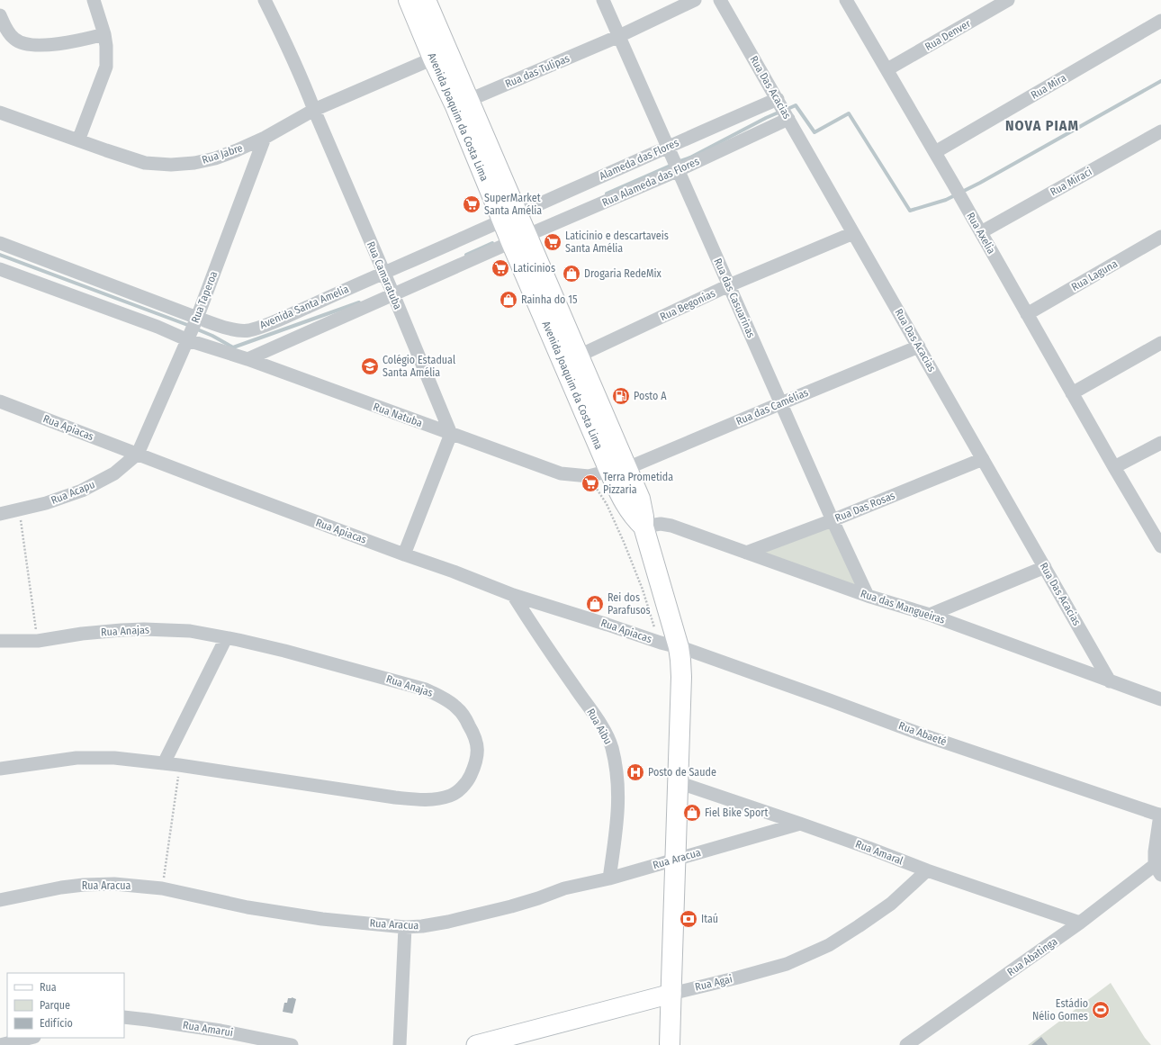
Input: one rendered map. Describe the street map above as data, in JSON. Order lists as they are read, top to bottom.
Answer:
{
  "streets": {
    "main road": ["Avenida Joaquim da Costa Lima"],
    "street": [
      "Rua Denver",
      "Rua das Tulipas",
      "Rua Mira",
      "Rua Das Acacias",
      "Rua Jabre",
      "Alameda das Flores",
      "Rua Alameda das Flores",
      "Rua Miraci",
      "Rua Axelia",
      "Rua Camaratuba",
      "Rua Laguna",
      "Rua Taperoa",
      "Rua das Casuarinas",
      "Rua Begonias",
      "Avenida Santa Amelia",
      "Rua das Camélias",
      "Rua Natuba",
      "Rua Apiacas",
      "Rua Acapu",
      "Rua Das Rosas",
      "Rua das Mangueiras",
      "Rua Anajas",
      "Rua Aibu",
      "Rua Abaeté",
      "Rua Amaral",
      "Rua Aracua",
      "Rua Abatinga",
      "Rua Agai",
      "Rua Amarui"
    ]
  },
  "crossings": [
    ["Rua Denver", "Rua Axelia"],
    ["Rua das Tulipas", "Avenida Joaquim da Costa Lima"],
    ["Rua das Tulipas", "Rua das Casuarinas"],
    ["Rua Mira", "Rua Axelia"],
    ["Rua Das Acacias", "Alameda das Flores"],
    ["Rua Das Acacias", "Rua Alameda das Flores"],
    ["Rua Das Acacias", "Rua Begonias"],
    ["Rua Das Acacias", "Rua das Camélias"],
    ["Rua Das Acacias", "Rua Das Rosas"],
    ["Rua Das Acacias", "Rua das Mangueiras"],
    ["Avenida Joaquim da Costa Lima", "Rua Jabre"],
    ["Avenida Joaquim da Costa Lima", "Alameda das Flores"],
    ["Avenida Joaquim da Costa Lima", "Rua Alameda das Flores"],
    ["Avenida Joaquim da Costa Lima", "Rua Begonias"],
    ["Avenida Joaquim da Costa Lima", "Avenida Santa Amelia"],
    ["Avenida Joaquim da Costa Lima", "Rua das Camélias"],
    ["Avenida Joaquim da Costa Lima", "Rua Natuba"],
    ["Avenida Joaquim da Costa Lima", "Rua Apiacas"],
    ["Avenida Joaquim da Costa Lima", "Rua das Mangueiras"],
    ["Avenida Joaquim da Costa Lima", "Rua Abaeté"],
    ["Avenida Joaquim da Costa Lima", "Rua Amaral"],
    ["Avenida Joaquim da Costa Lima", "Rua Aracua"],
    ["Avenida Joaquim da Costa Lima", "Rua Agai"],
    ["Rua Jabre", "Rua Camaratuba"],
    ["Rua Jabre", "Rua Taperoa"],
    ["Alameda das Flores", "Rua das Casuarinas"],
    ["Alameda das Flores", "Avenida Santa Amelia"],
    ["Rua Alameda das Flores", "Rua das Casuarinas"],
    ["Rua Miraci", "Rua Axelia"],
    ["Rua Axelia", "Rua Laguna"],
    ["Rua Camaratuba", "Avenida Santa Amelia"],
    ["Rua Camaratuba", "Rua Natuba"],
    ["Rua Taperoa", "Avenida Santa Amelia"],
    ["Rua Taperoa", "Rua Natuba"],
    ["Rua Taperoa", "Rua Apiacas"],
    ["Rua Taperoa", "Rua Acapu"],
    ["Rua das Casuarinas", "Rua Begonias"],
    ["Rua das Casuarinas", "Rua das Camélias"],
    ["Rua das Casuarinas", "Rua Das Rosas"],
    ["Rua das Casuarinas", "Rua das Mangueiras"],
    ["Rua das Camélias", "Rua Natuba"],
    ["Rua Apiacas", "Rua Acapu"],
    ["Rua Apiacas", "Rua Aibu"],
    ["Rua Apiacas", "Rua Abaeté"],
    ["Rua Das Rosas", "Rua das Mangueiras"],
    ["Rua Aibu", "Rua Aracua"],
    ["Rua Amaral", "Rua Aracua"],
    ["Rua Amaral", "Rua Abatinga"],
    ["Rua Amaral", "Rua Agai"]
  ],
  "districts": ["NOVA PIAM"],
  "places": {
    "supermarket": [
      "SuperMarket Santa Amélia",
      "Laticinio e descartaveis Santa Amélia",
      "Laticinios",
      "Terra Prometida Pizzaria"
    ],
    "shop": [
      "Drogaria RedeMix",
      "Rainha do 15",
      "Rei dos Parafusos",
      "Fiel Bike Sport"
    ],
    "school or university": ["Colégio Estadual Santa Amélia"],
    "fuel station": ["Posto A"],
    "hospital": ["Posto de Saude"],
    "bank": ["Itaú"],
    "sports": ["Estádio Nélio Gomes"]
  },
  "legend": ["Rua", "Parque", "Edifício"]
}
